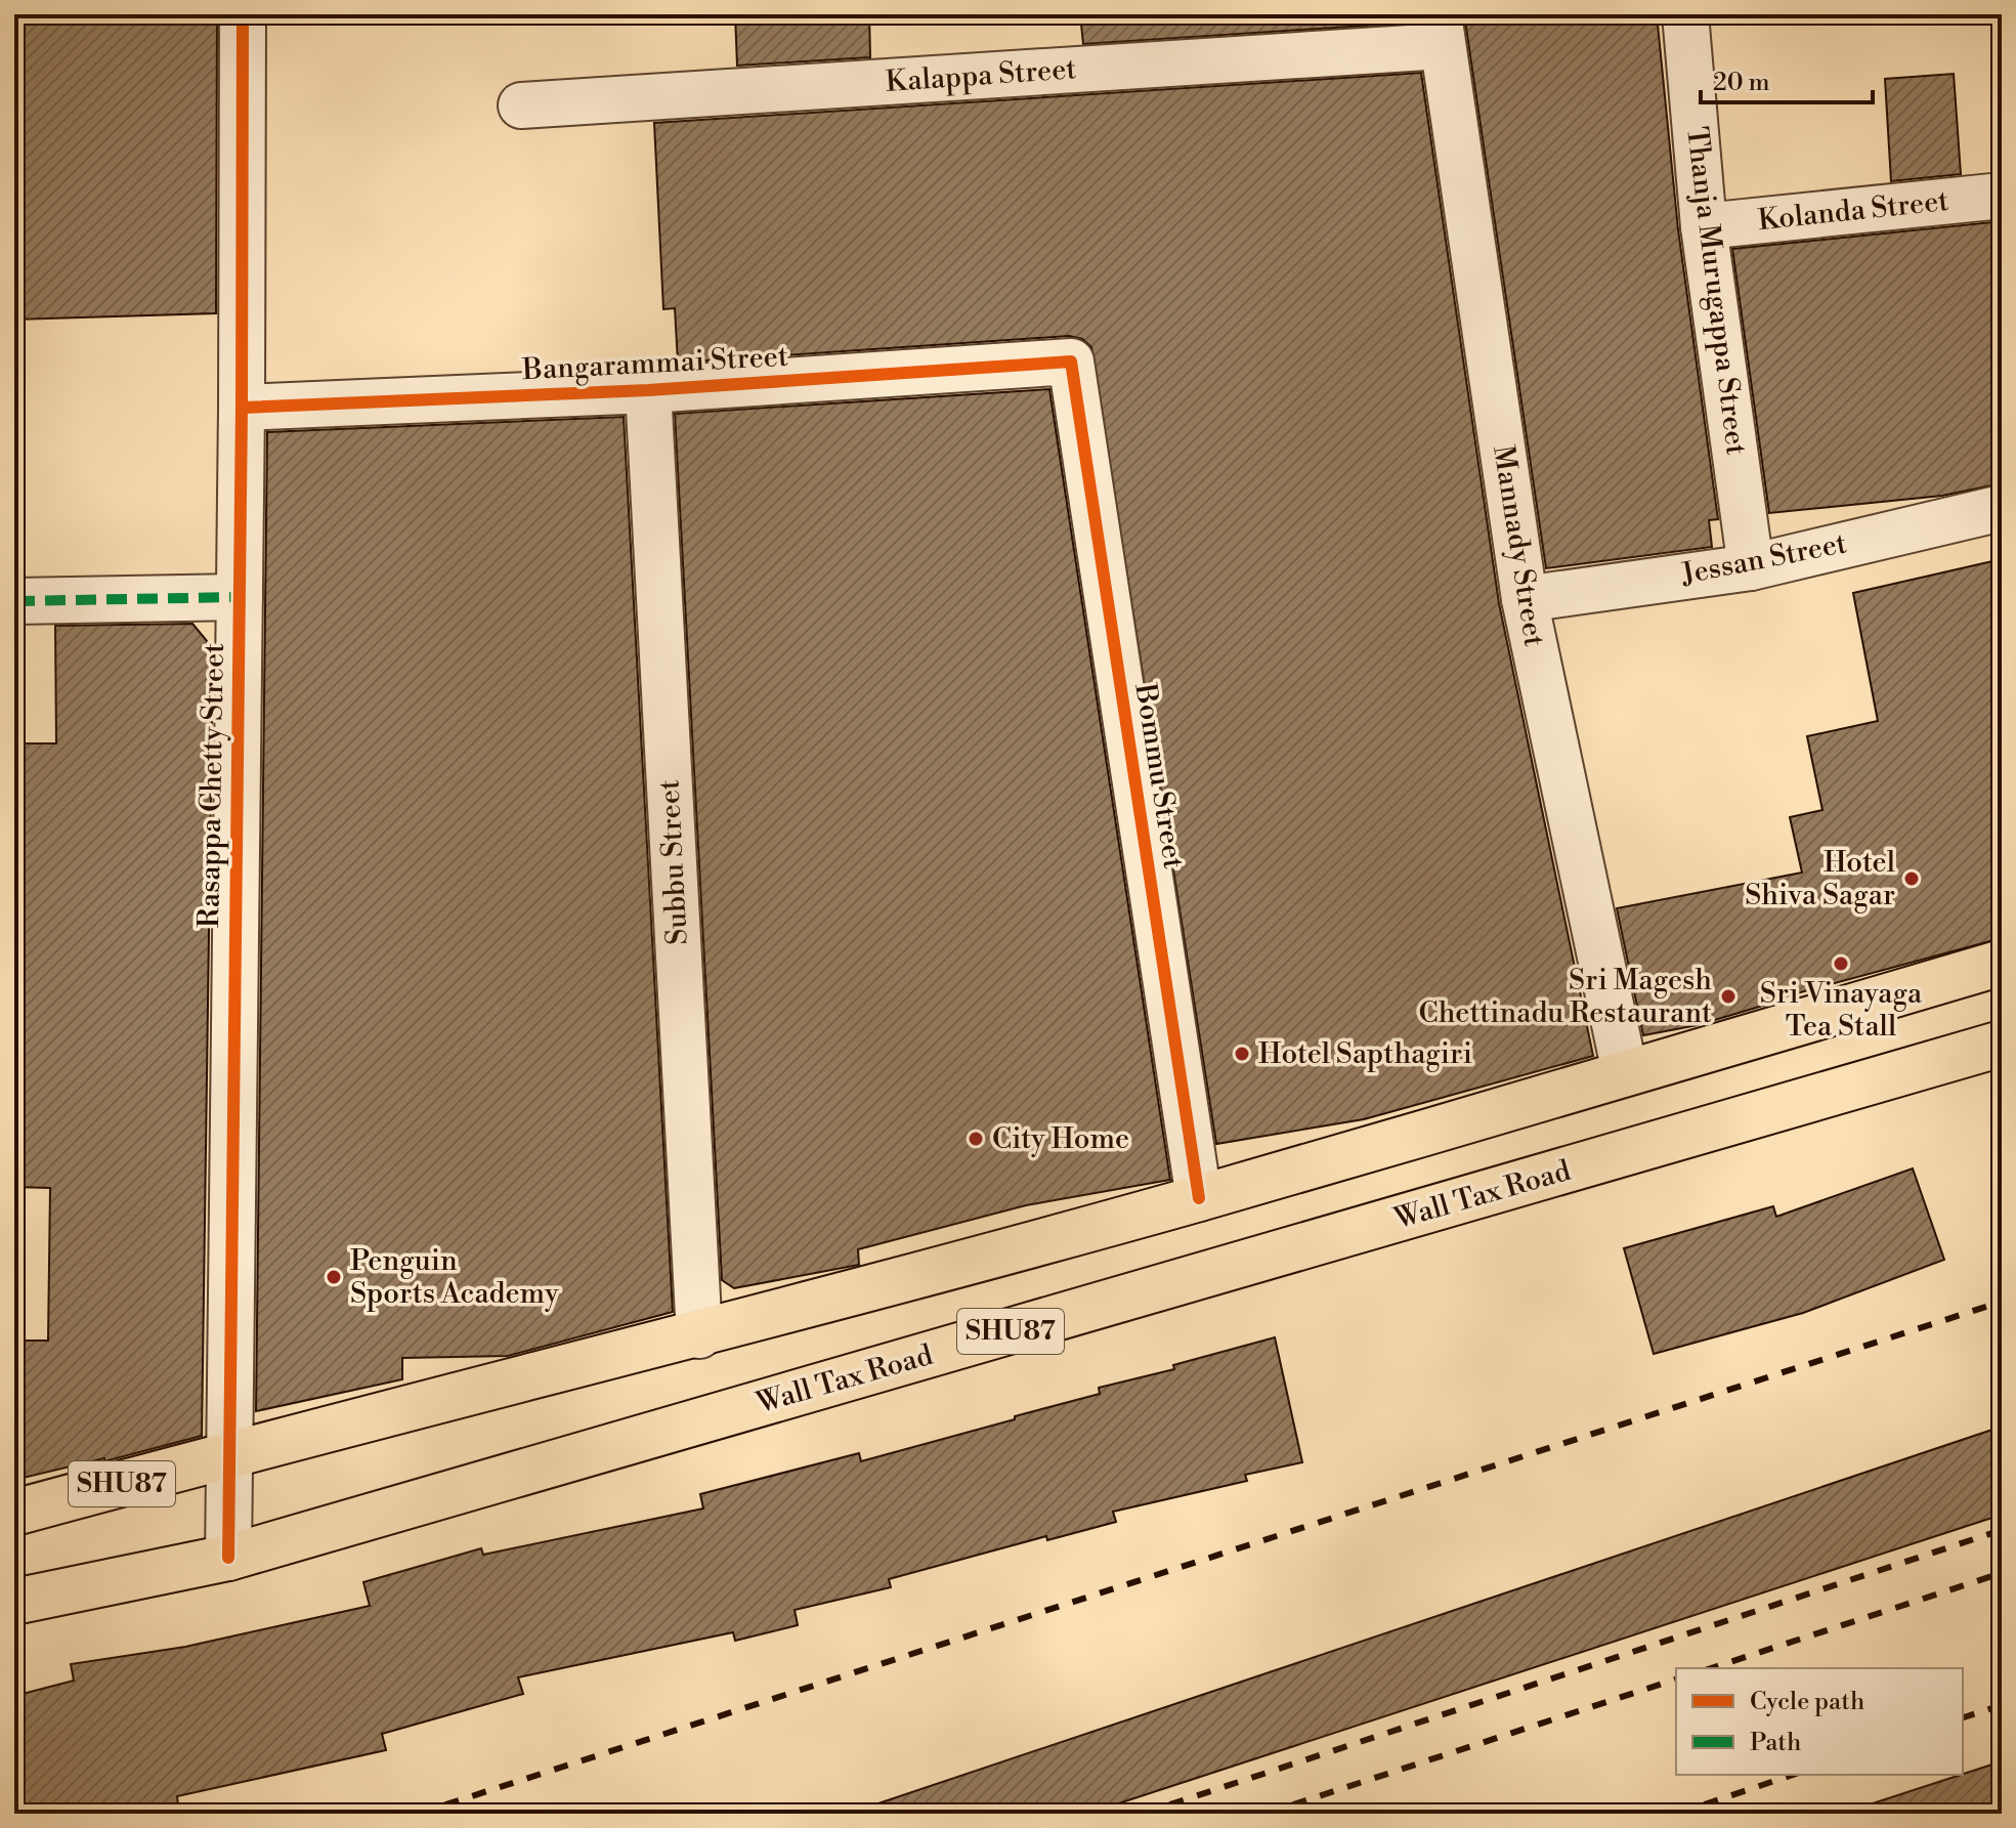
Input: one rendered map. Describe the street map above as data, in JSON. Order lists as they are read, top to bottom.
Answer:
{
  "streets": {
    "main road": ["Wall Tax Road", "SHU87"],
    "street": [
      "Kalappa Street",
      "Kolanda Street",
      "Thanja Murugappa Street",
      "Bangarammai Street",
      "Mannady Street",
      "Jessan Street",
      "Bommu Street",
      "Rasappa Chetty Street",
      "Subbu Street"
    ]
  },
  "crossings": [
    ["Kalappa Street", "Mannady Street"],
    ["Kolanda Street", "Thanja Murugappa Street"],
    ["Thanja Murugappa Street", "Jessan Street"],
    ["Bangarammai Street", "Bommu Street"],
    ["Bangarammai Street", "Rasappa Chetty Street"],
    ["Bangarammai Street", "Subbu Street"],
    ["Mannady Street", "Jessan Street"],
    ["Mannady Street", "SHU87"],
    ["Bommu Street", "SHU87"],
    ["Rasappa Chetty Street", "Wall Tax Road"],
    ["Rasappa Chetty Street", "SHU87"],
    ["Subbu Street", "SHU87"]
  ],
  "places": [
    "Hotel Shiva Sagar",
    "Sri Vinayaga Tea Stall",
    "Sri Magesh Chettinadu Restaurant",
    "Hotel Sapthagiri",
    "City Home",
    "Penguin Sports Academy"
  ],
  "legend": ["Cycle path", "Path"],
  "scale_bar": "20 m"
}
